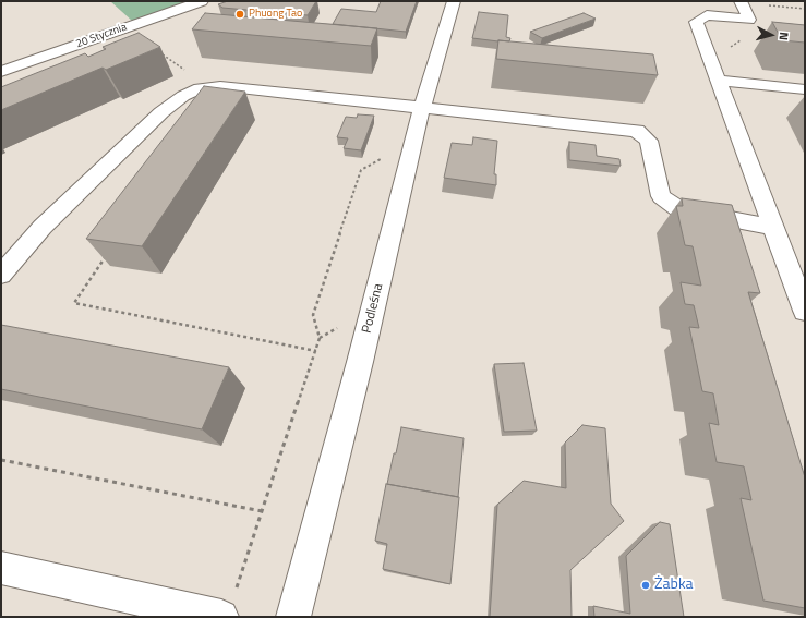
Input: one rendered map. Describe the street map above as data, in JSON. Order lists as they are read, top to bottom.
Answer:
{
  "streets": {
    "street": ["20 Stycznia", "Podleśna"]
  },
  "places": ["Phuong Tao", "Żabka"],
  "north": "right"
}
